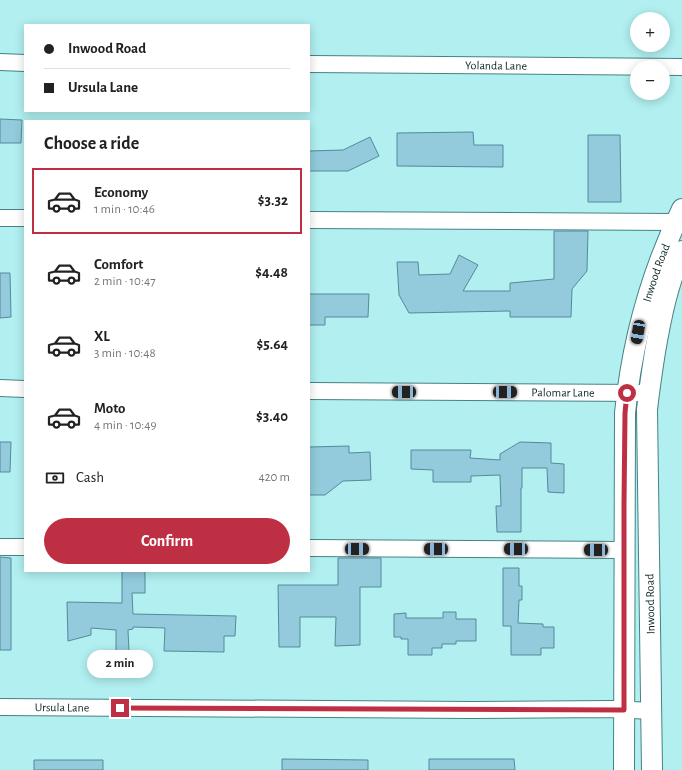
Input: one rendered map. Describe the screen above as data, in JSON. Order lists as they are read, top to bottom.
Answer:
{
  "streets": {
    "main road": ["Inwood Road"],
    "street": ["Yolanda Lane", "Palomar Lane", "Ursula Lane"]
  },
  "crossings": [
    ["Inwood Road", "Palomar Lane"],
    ["Inwood Road", "Ursula Lane"]
  ],
  "page": {
    "map_buttons": ["+", "−"],
    "banner": ["Inwood Road", "Ursula Lane"],
    "heading": "Choose a ride",
    "list": [
      {
        "name": "Economy",
        "note": "1 min · 10:46",
        "value": "$3.32"
      },
      {
        "name": "Comfort",
        "note": "2 min · 10:47",
        "value": "$4.48"
      },
      {
        "name": "XL",
        "note": "3 min · 10:48",
        "value": "$5.64"
      },
      {
        "name": "Moto",
        "note": "4 min · 10:49",
        "value": "$3.40"
      }
    ],
    "pay": ["Cash", "420 m"],
    "buttons": "Confirm",
    "bubble": "2 min"
  }
}
